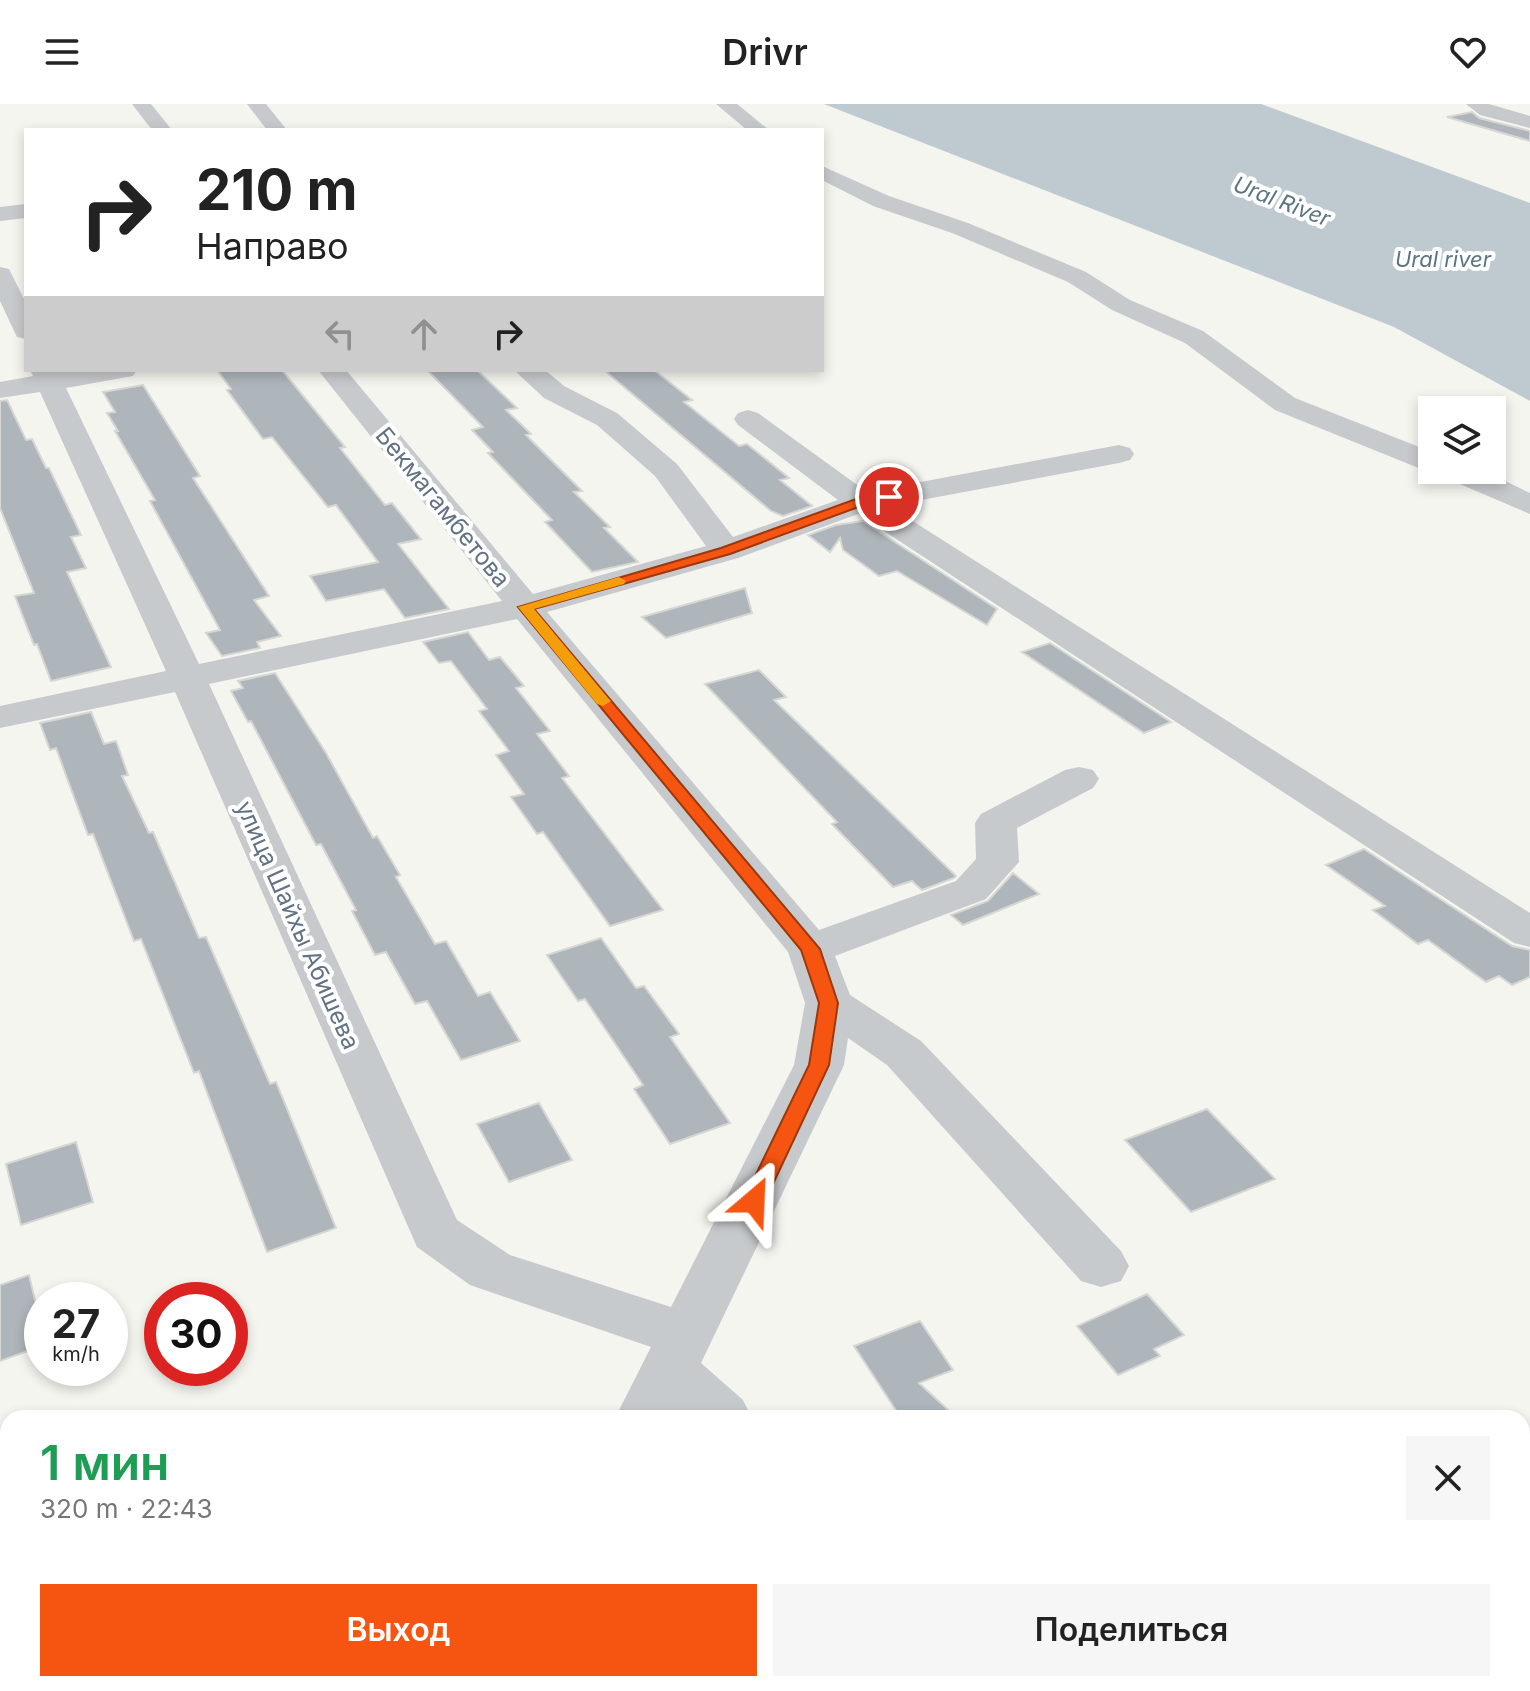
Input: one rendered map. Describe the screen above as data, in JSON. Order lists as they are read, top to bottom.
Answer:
{
  "streets": {
    "street": ["Бекмагамбетова", "улица Шайхы Абишева"]
  },
  "crossings": [
    ["Бекмагамбетова", "улица Шайхы Абишева"]
  ],
  "water": ["Ural River", "Ural river"],
  "page": {
    "header": "Drivr",
    "turn": ["210 m", "Направо"],
    "speed": "27 km/h",
    "limit": "30",
    "heading": ["1 мин", "320 m · 22:43"],
    "buttons": ["Выход", "Поделиться"]
  }
}
